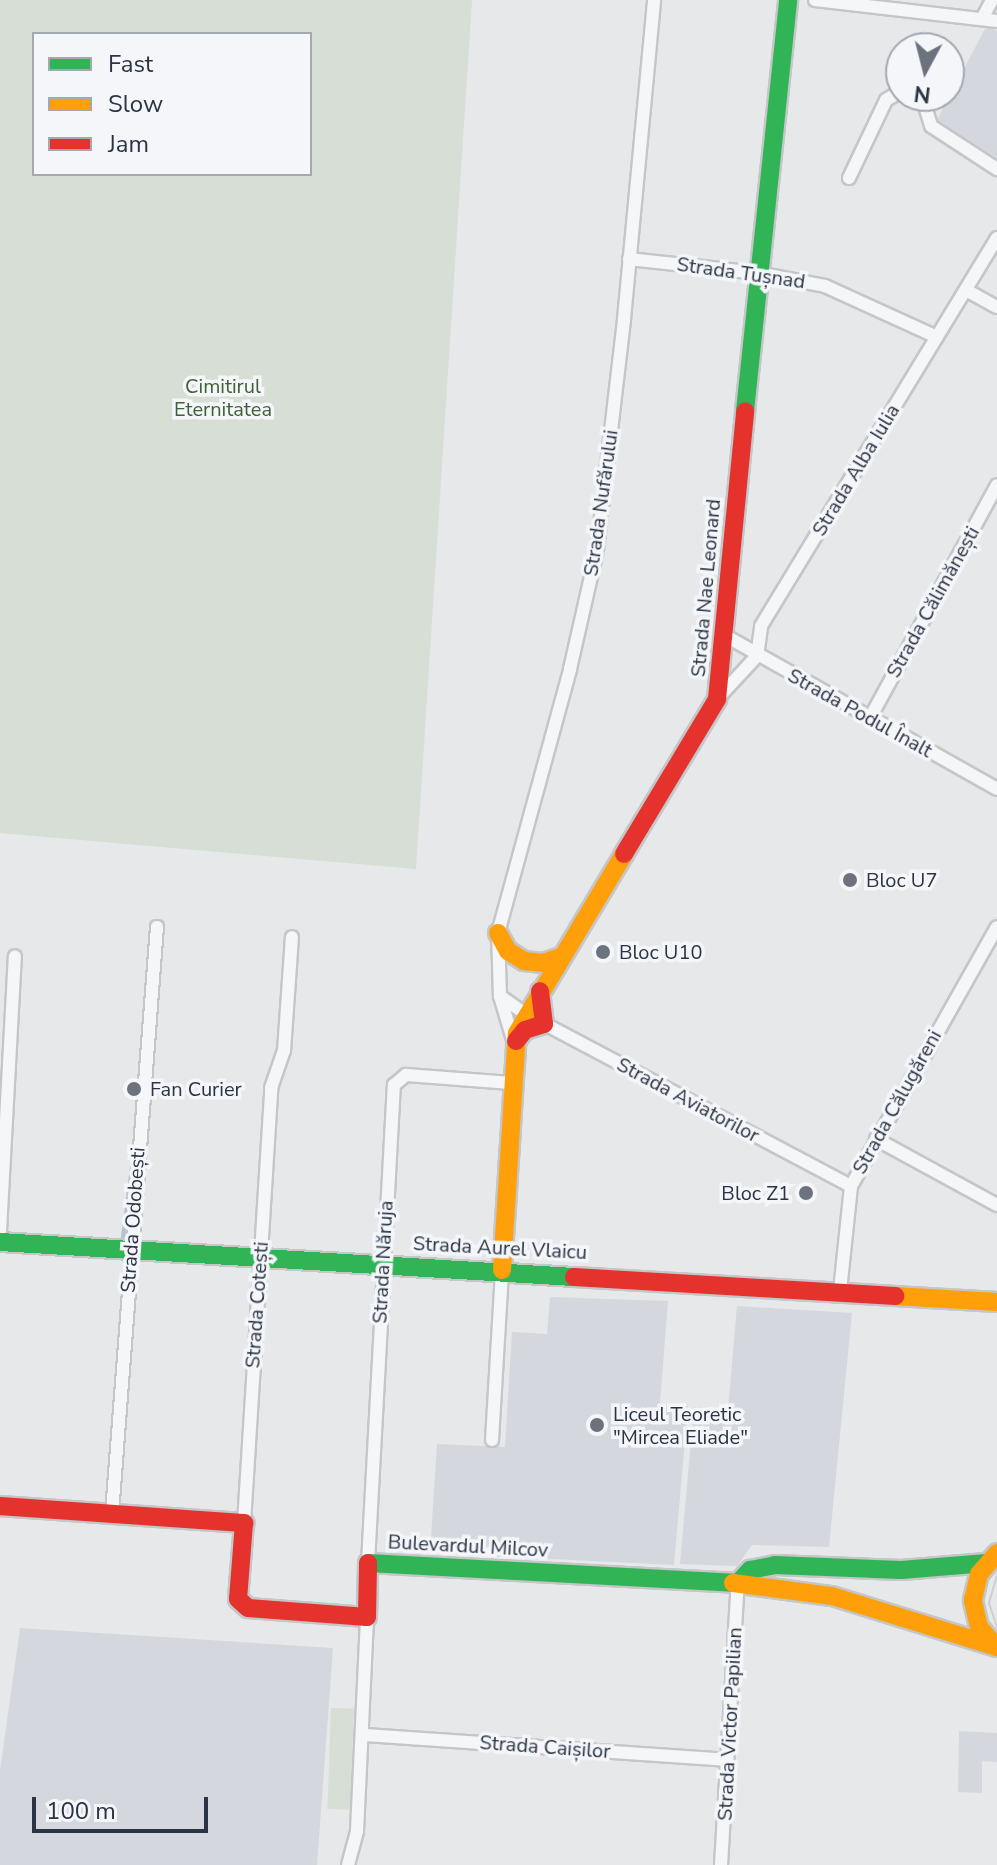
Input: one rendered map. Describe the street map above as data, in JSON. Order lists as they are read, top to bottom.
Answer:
{
  "streets": {
    "street": [
      "Strada Tușnad",
      "Strada Alba Iulia",
      "Strada Nufărului",
      "Strada Nae Leonard",
      "Strada Călimănești",
      "Strada Podul Înalt",
      "Strada Aviatorilor",
      "Strada Călugăreni",
      "Strada Odobești",
      "Strada Aurel Vlaicu",
      "Strada Năruja",
      "Strada Cotești",
      "Bulevardul Milcov",
      "Strada Victor Papilian",
      "Strada Caișilor"
    ]
  },
  "crossings": [
    ["Strada Tușnad", "Strada Alba Iulia"],
    ["Strada Tușnad", "Strada Nufărului"],
    ["Strada Tușnad", "Strada Nae Leonard"],
    ["Strada Alba Iulia", "Strada Nae Leonard"],
    ["Strada Alba Iulia", "Strada Podul Înalt"],
    ["Strada Nufărului", "Strada Nae Leonard"],
    ["Strada Nae Leonard", "Strada Podul Înalt"],
    ["Strada Nae Leonard", "Strada Aviatorilor"],
    ["Strada Nae Leonard", "Strada Aurel Vlaicu"],
    ["Strada Nae Leonard", "Strada Năruja"],
    ["Strada Călimănești", "Strada Podul Înalt"],
    ["Strada Aviatorilor", "Strada Călugăreni"],
    ["Strada Călugăreni", "Strada Aurel Vlaicu"],
    ["Strada Odobești", "Strada Aurel Vlaicu"],
    ["Strada Aurel Vlaicu", "Strada Năruja"],
    ["Strada Aurel Vlaicu", "Strada Cotești"],
    ["Strada Năruja", "Bulevardul Milcov"],
    ["Bulevardul Milcov", "Strada Victor Papilian"],
    ["Strada Victor Papilian", "Strada Caișilor"]
  ],
  "parks": ["Cimitirul Eternitatea"],
  "places": [
    "Bloc U7",
    "Bloc U10",
    "Fan Curier",
    "Bloc Z1",
    "Liceul Teoretic \"Mircea Eliade\""
  ],
  "legend": ["Fast", "Slow", "Jam"],
  "scale_bar": "100 m",
  "north": "bottom"
}
